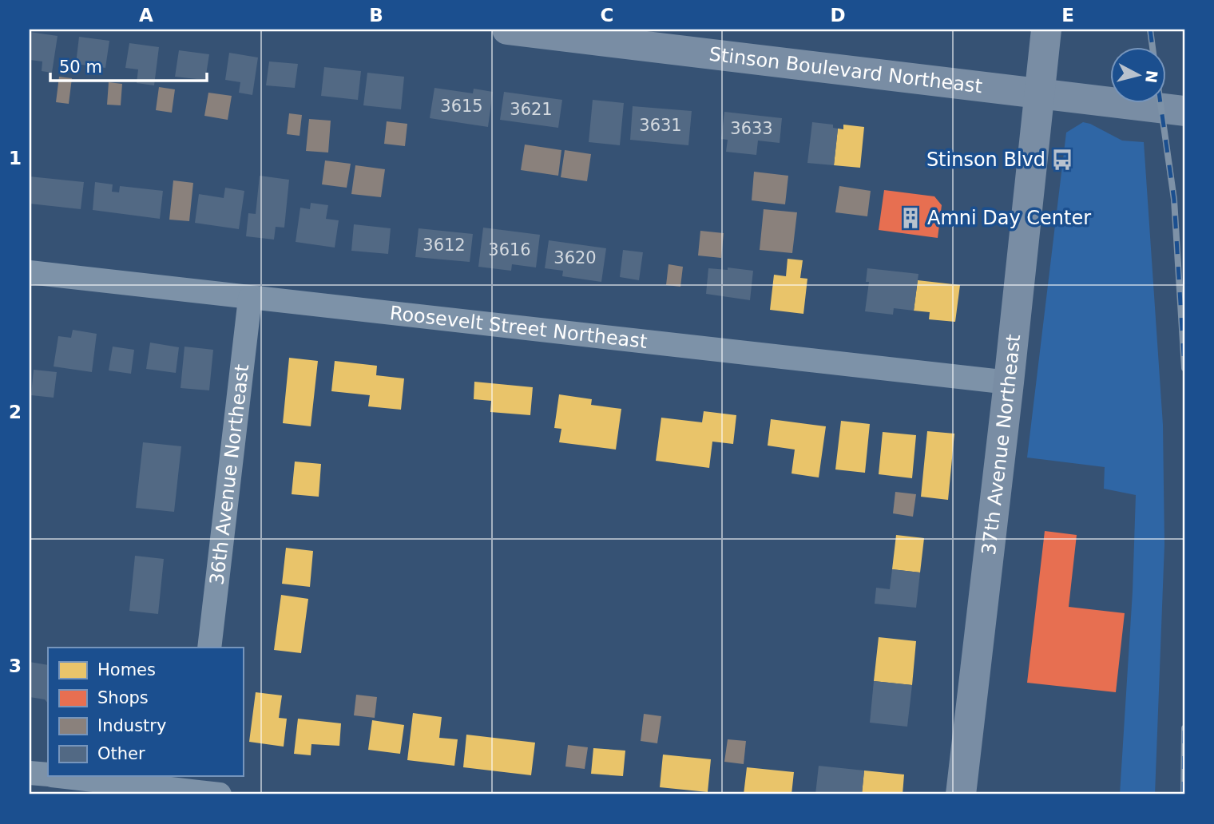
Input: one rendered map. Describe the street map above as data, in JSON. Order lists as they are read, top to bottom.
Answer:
{
  "streets": {
    "street": [
      "Stinson Boulevard Northeast",
      "Roosevelt Street Northeast",
      "37th Avenue Northeast",
      "36th Avenue Northeast"
    ]
  },
  "crossings": [
    ["Stinson Boulevard Northeast", "37th Avenue Northeast"],
    ["Roosevelt Street Northeast", "37th Avenue Northeast"],
    ["Roosevelt Street Northeast", "36th Avenue Northeast"]
  ],
  "places": {
    "bus stop": ["Stinson Blvd"],
    "building": ["Amni Day Center"]
  },
  "house_numbers": [
    "3615",
    "3621",
    "3631",
    "3633",
    "3612",
    "3616",
    "3620"
  ],
  "legend": [
    "Homes",
    "Shops",
    "Industry",
    "Other"
  ],
  "scale_bar": "50 m",
  "north": "right",
  "grid": {
    "columns": [
      "A",
      "B",
      "C",
      "D",
      "E"
    ],
    "rows": ["1", "2", "3"]
  }
}
